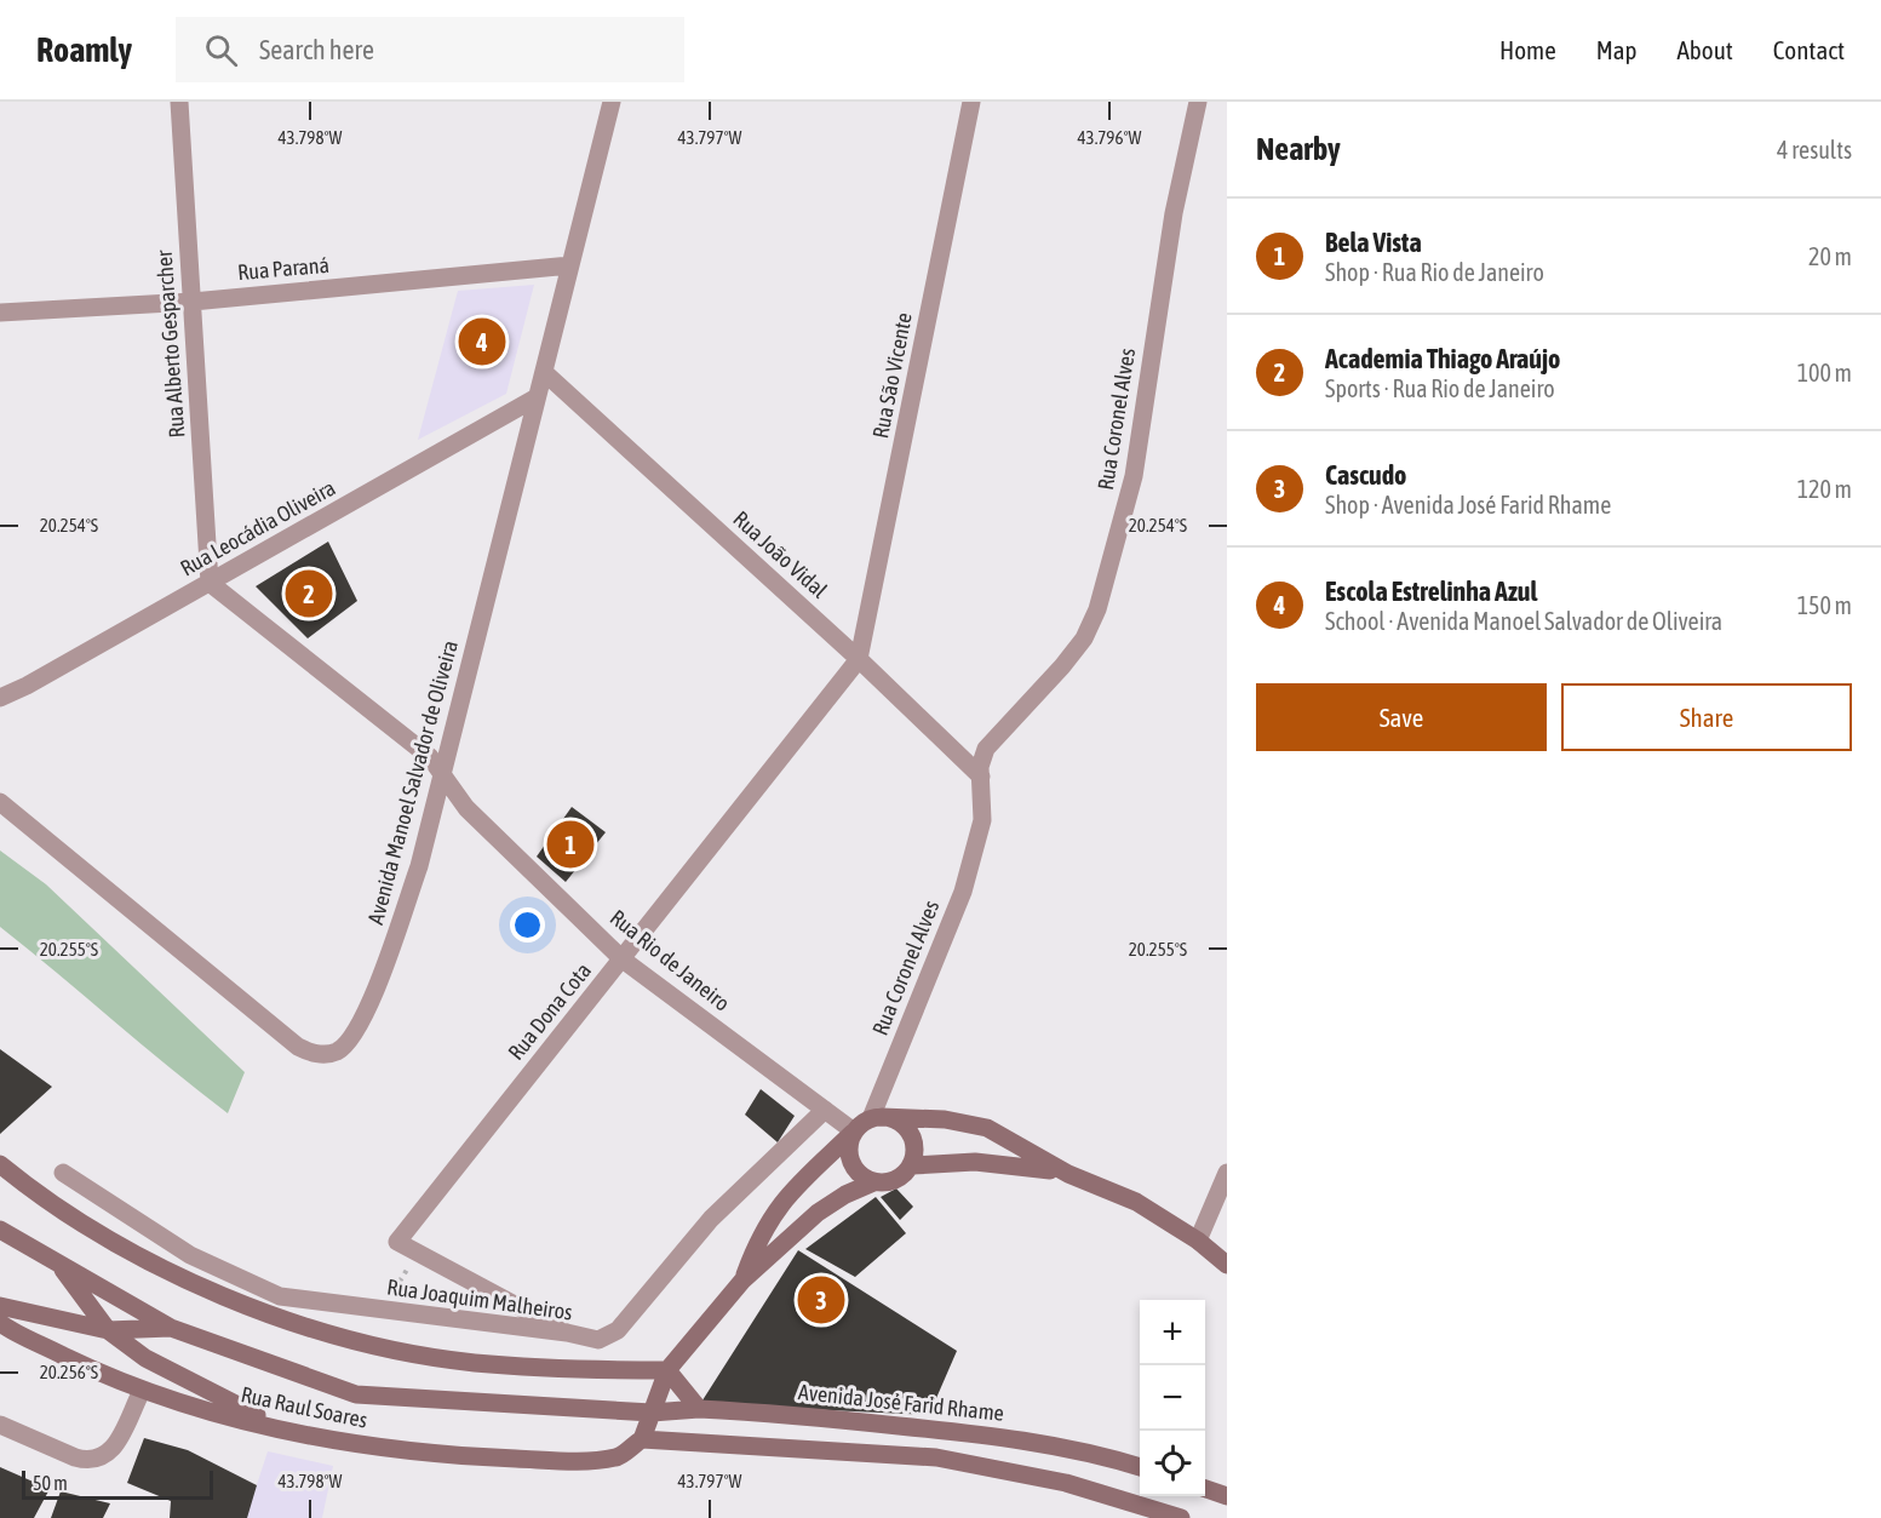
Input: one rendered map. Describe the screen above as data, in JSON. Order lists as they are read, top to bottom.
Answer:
{
  "streets": {
    "street": [
      "Rua Paraná",
      "Rua Alberto Gesparcher",
      "Rua São Vicente",
      "Rua Coronel Alves",
      "Rua Leocádia Oliveira",
      "Rua João Vidal",
      "Avenida Manoel Salvador de Oliveira",
      "Rua Rio de Janeiro",
      "Rua Dona Cota",
      "Rua Joaquim Malheiros",
      "Avenida José Farid Rhame",
      "Rua Raul Soares"
    ]
  },
  "crossings": [
    ["Rua Paraná", "Rua Alberto Gesparcher"],
    ["Rua Paraná", "Avenida Manoel Salvador de Oliveira"],
    ["Rua Alberto Gesparcher", "Rua Leocádia Oliveira"],
    ["Rua Alberto Gesparcher", "Rua Rio de Janeiro"],
    ["Rua São Vicente", "Rua João Vidal"],
    ["Rua São Vicente", "Rua Dona Cota"],
    ["Rua Coronel Alves", "Rua João Vidal"],
    ["Rua Coronel Alves", "Rua Rio de Janeiro"],
    ["Rua Leocádia Oliveira", "Avenida Manoel Salvador de Oliveira"],
    ["Rua Leocádia Oliveira", "Rua Rio de Janeiro"],
    ["Rua João Vidal", "Avenida Manoel Salvador de Oliveira"],
    ["Rua João Vidal", "Rua Dona Cota"],
    ["Avenida Manoel Salvador de Oliveira", "Rua Rio de Janeiro"],
    ["Rua Rio de Janeiro", "Rua Dona Cota"],
    ["Rua Rio de Janeiro", "Rua Joaquim Malheiros"]
  ],
  "scale_bar": "50 m",
  "page": {
    "header": "Roamly",
    "search": "Search here",
    "nav": [
      "Home",
      "Map",
      "About",
      "Contact"
    ],
    "heading": ["Nearby", "4 results"],
    "list": [
      {
        "mark": "1",
        "name": "Bela Vista",
        "note": "Shop · Rua Rio de Janeiro",
        "value": "20 m"
      },
      {
        "mark": "2",
        "name": "Academia Thiago Araújo",
        "note": "Sports · Rua Rio de Janeiro",
        "value": "100 m"
      },
      {
        "mark": "3",
        "name": "Cascudo",
        "note": "Shop · Avenida José Farid Rhame",
        "value": "120 m"
      },
      {
        "mark": "4",
        "name": "Escola Estrelinha Azul",
        "note": "School · Avenida Manoel Salvador de Oliveira",
        "value": "150 m"
      }
    ],
    "pins": [
      "4",
      "2",
      "1",
      "3"
    ],
    "buttons": ["Save", "Share"],
    "map_buttons": ["+", "−"],
    "scale": "50 m"
  },
  "coordinates": [
    "43.798°W",
    "43.797°W",
    "43.796°W",
    "20.254°S",
    "20.255°S",
    "20.256°S"
  ]
}
